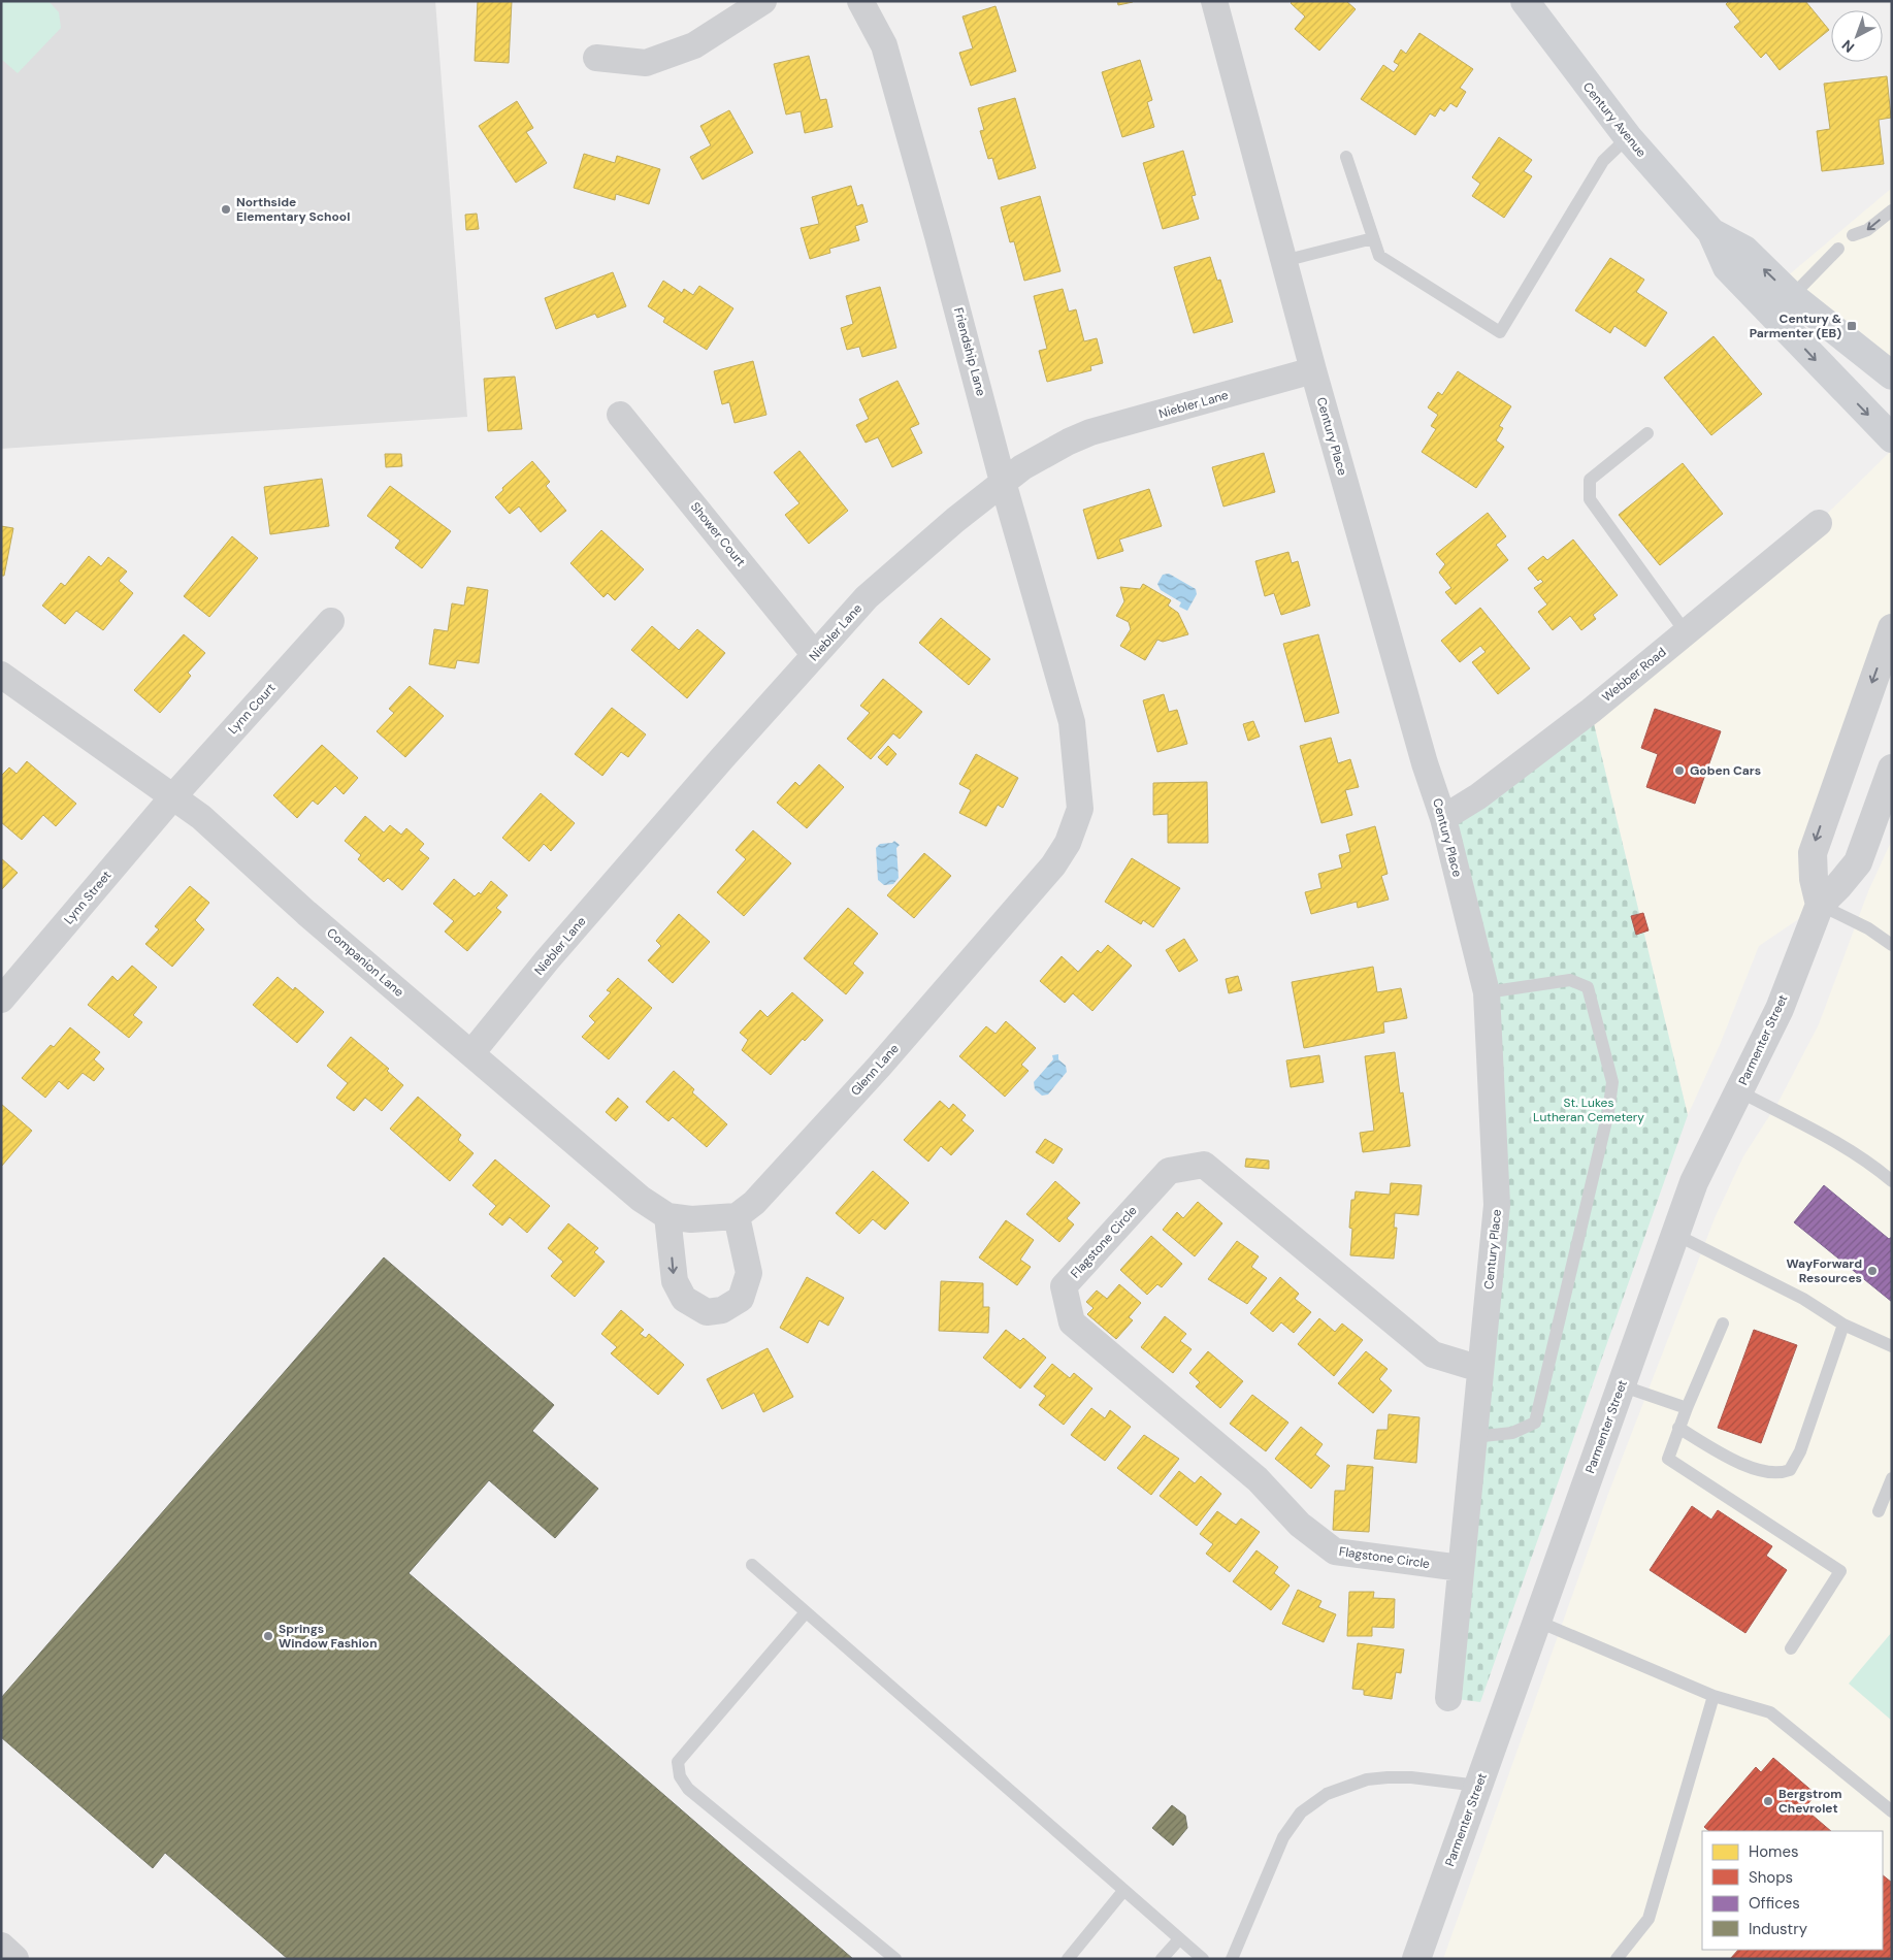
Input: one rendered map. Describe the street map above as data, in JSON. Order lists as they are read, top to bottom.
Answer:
{
  "streets": {
    "main road": ["Century Avenue"],
    "street": [
      "Friendship Lane",
      "Niebler Lane",
      "Century Place",
      "Shower Court",
      "Webber Road",
      "Lynn Court",
      "Lynn Street",
      "Companion Lane",
      "Parmenter Street",
      "Glenn Lane",
      "Flagstone Circle"
    ]
  },
  "crossings": [
    ["Friendship Lane", "Niebler Lane"],
    ["Friendship Lane", "Glenn Lane"],
    ["Niebler Lane", "Century Place"],
    ["Niebler Lane", "Shower Court"],
    ["Niebler Lane", "Companion Lane"],
    ["Century Place", "Webber Road"],
    ["Century Place", "Flagstone Circle"],
    ["Lynn Court", "Lynn Street"],
    ["Lynn Court", "Companion Lane"],
    ["Lynn Street", "Companion Lane"],
    ["Companion Lane", "Glenn Lane"]
  ],
  "parks": ["St. Lukes Lutheran Cemetery"],
  "places": {
    "other": [
      "Northside Elementary School",
      "Goben Cars",
      "WayForward Resources",
      "Springs Window Fashion",
      "Bergstrom Chevrolet"
    ],
    "transit": ["Century & Parmenter (EB)"]
  },
  "legend": [
    "Homes",
    "Shops",
    "Offices",
    "Industry"
  ],
  "north": "bottom left"
}
